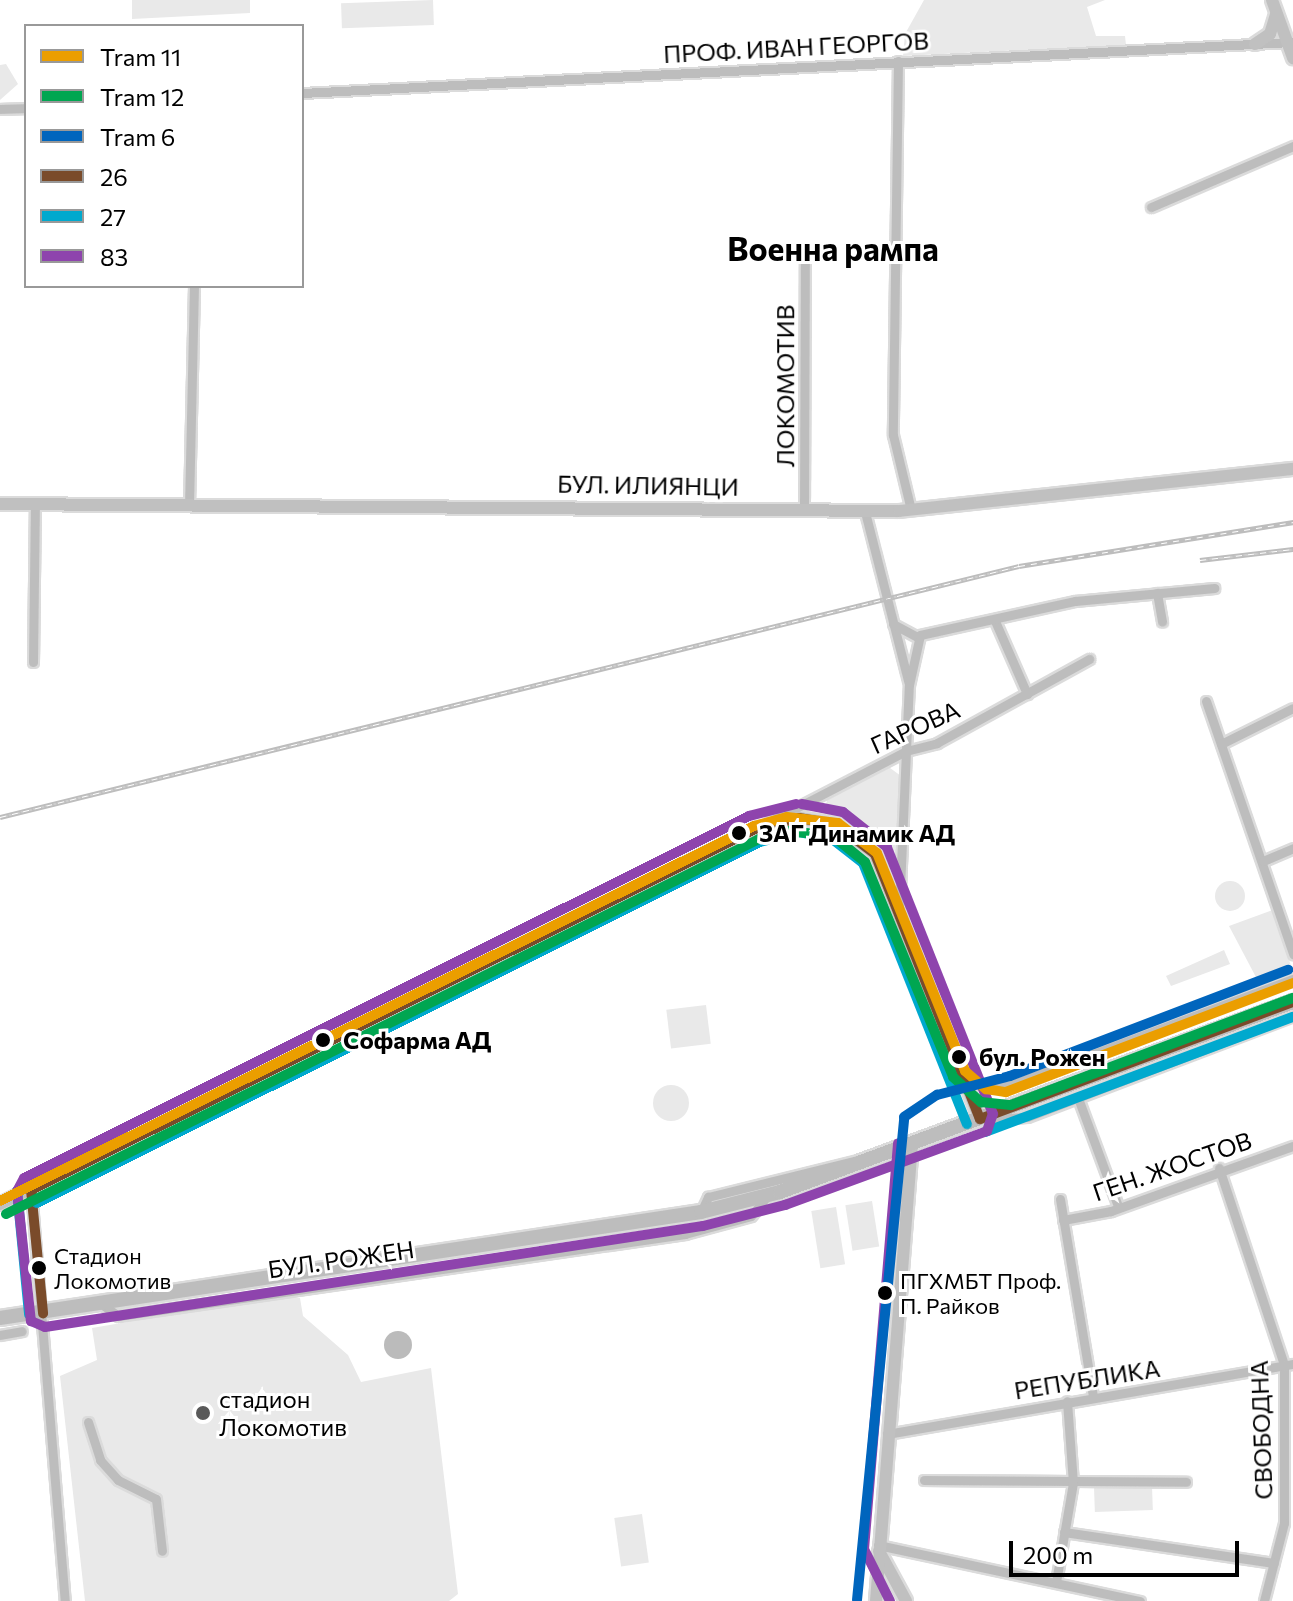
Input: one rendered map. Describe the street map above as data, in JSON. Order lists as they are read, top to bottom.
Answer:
{
  "streets": {
    "main road": ["БУЛ. РОЖЕН"],
    "street": [
      "ПРОФ. ИВАН ГЕОРГОВ",
      "ЛОКОМОТИВ",
      "БУЛ. ИЛИЯНЦИ",
      "ГАРОВА",
      "ГЕН. ЖОСТОВ",
      "РЕПУБЛИКА",
      "СВОБОДНА"
    ]
  },
  "crossings": [
    ["ЛОКОМОТИВ", "БУЛ. ИЛИЯНЦИ"],
    ["ГЕН. ЖОСТОВ", "СВОБОДНА"],
    ["РЕПУБЛИКА", "СВОБОДНА"]
  ],
  "districts": ["Военна рампа"],
  "places": [
    "ЗАГ Динамик АД",
    "Софарма АД",
    "бул. Рожен",
    "Стадион Локомотив",
    "ПГХМБТ Проф. П. Райков",
    "стадион Локомотив"
  ],
  "lines": [
    "transit line 83",
    "tram line 11",
    "transit line 26",
    "tram line 12",
    "transit line 27",
    "tram line 6"
  ],
  "legend": [
    "Tram 11",
    "Tram 12",
    "Tram 6",
    "26",
    "27",
    "83"
  ],
  "scale_bar": "200 m"
}
